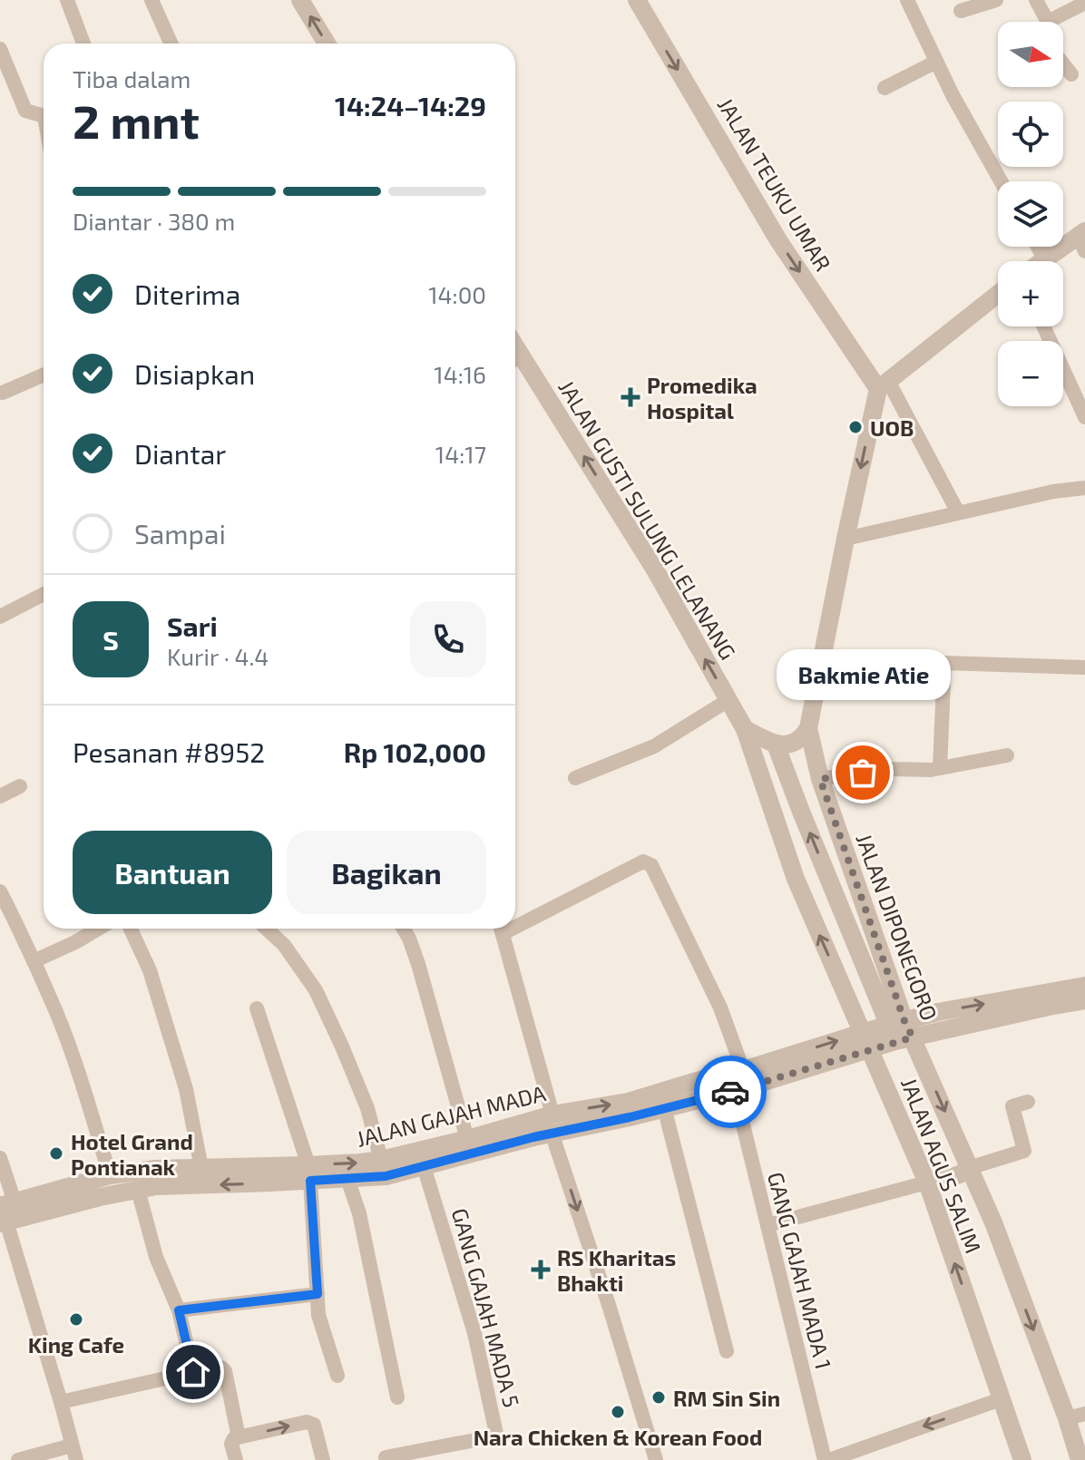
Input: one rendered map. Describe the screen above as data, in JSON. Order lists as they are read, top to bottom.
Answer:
{
  "streets": {
    "street": [
      "JALAN TEUKU UMAR",
      "JALAN GUSTI SULUNG LELANANG",
      "JALAN DIPONEGORO",
      "JALAN GAJAH MADA",
      "JALAN AGUS SALIM",
      "GANG GAJAH MADA 1",
      "GANG GAJAH MADA 5"
    ]
  },
  "crossings": [
    ["JALAN TEUKU UMAR", "JALAN DIPONEGORO"],
    ["JALAN GUSTI SULUNG LELANANG", "JALAN AGUS SALIM"],
    ["JALAN GAJAH MADA", "JALAN AGUS SALIM"],
    ["JALAN GAJAH MADA", "GANG GAJAH MADA 1"],
    ["JALAN GAJAH MADA", "GANG GAJAH MADA 5"]
  ],
  "one_way": ["JALAN TEUKU UMAR", "JALAN GUSTI SULUNG LELANANG", "JALAN DIPONEGORO"],
  "places": {
    "health": ["Promedika Hospital", "RS Kharitas Bhakti"],
    "other": [
      "UOB",
      "Bakmie Atie",
      "Hotel Grand Pontianak",
      "King Cafe",
      "RM Sin Sin",
      "Nara Chicken & Korean Food"
    ]
  },
  "north": "right",
  "page": {
    "map_buttons": ["+", "−"],
    "heading": ["2 mnt", "Tiba dalam", "14:24–14:29"],
    "panel": [
      "Sari",
      "Kurir · 4.4",
      "Pesanan #8952",
      "Rp 102,000"
    ],
    "bar": "Diantar · 380 m",
    "list": [
      ["Diterima", "14:00"],
      ["Disiapkan", "14:16"],
      ["Diantar", "14:17"],
      "Sampai"
    ],
    "round": "S",
    "bubble": "Bakmie Atie",
    "buttons": ["Bantuan", "Bagikan"]
  }
}
